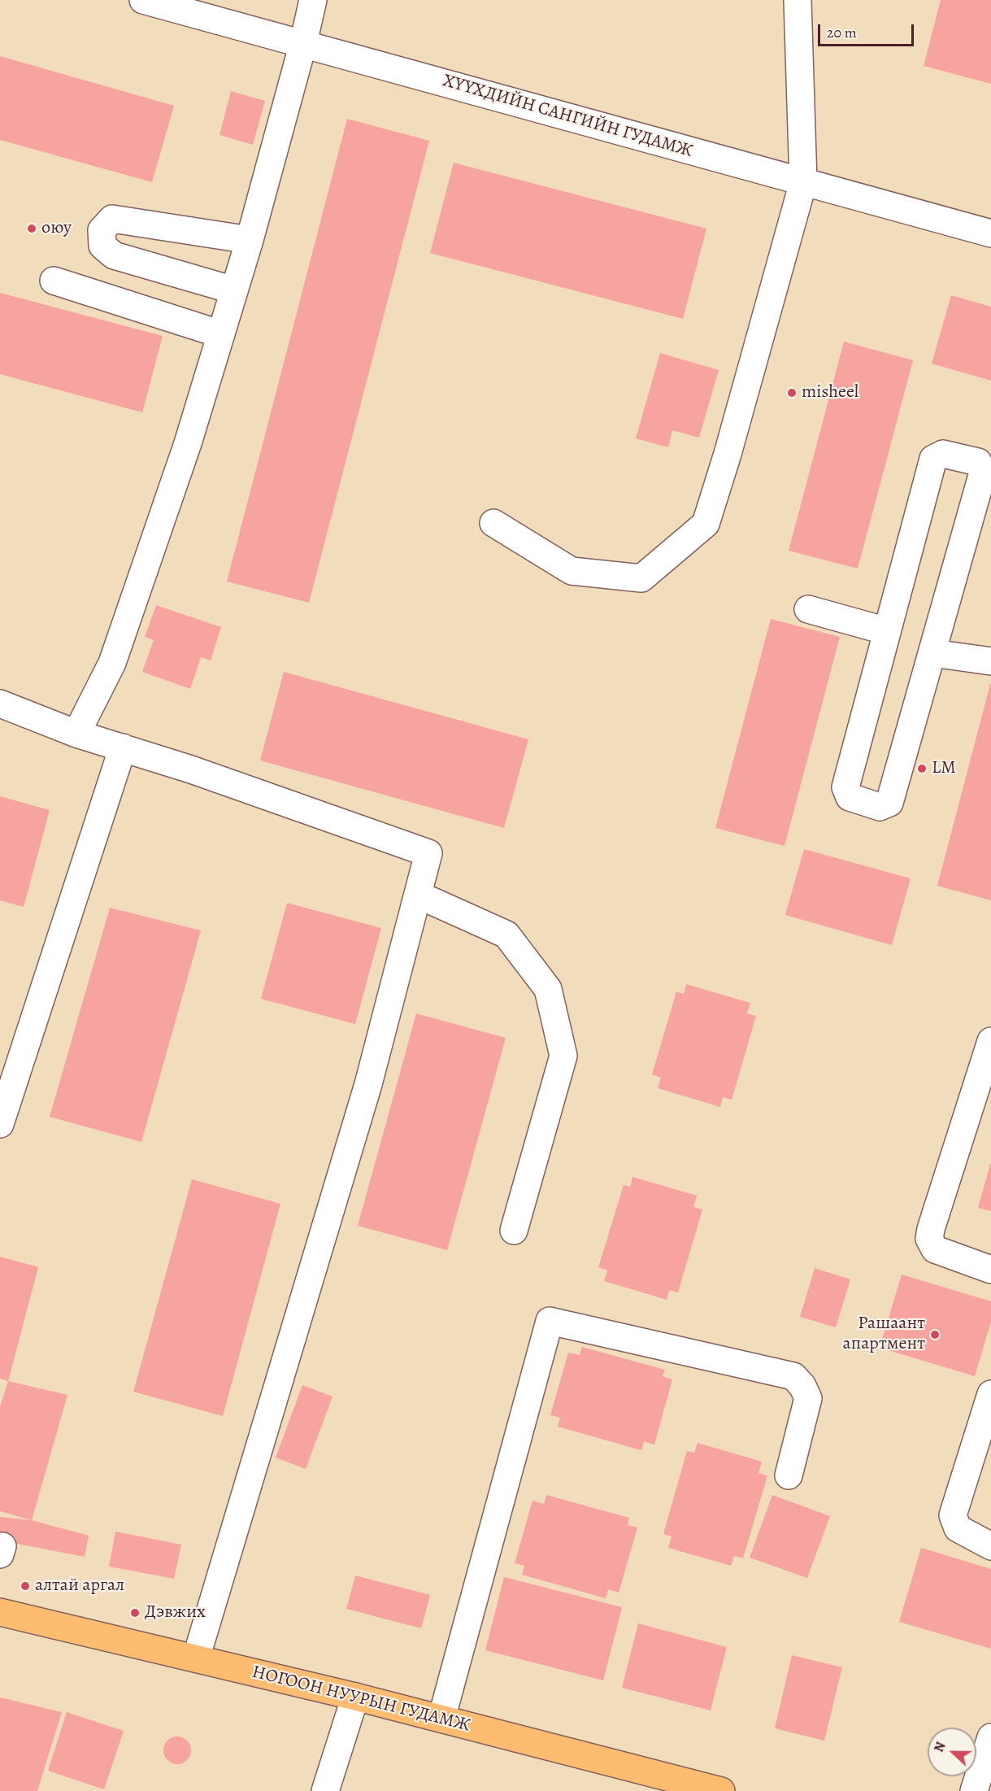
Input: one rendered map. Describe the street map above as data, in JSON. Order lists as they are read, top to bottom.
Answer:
{
  "streets": {
    "main road": ["НОГООН НУУРЫН ГУДАМЖ"],
    "street": ["ХҮҮХДИЙН САНГИЙН ГУДАМЖ"]
  },
  "places": [
    "оюу",
    "misheel",
    "LM",
    "Рашаант апартмент",
    "алтай аргал",
    "Дэвжих"
  ],
  "scale_bar": "20 m",
  "north": "left"
}
